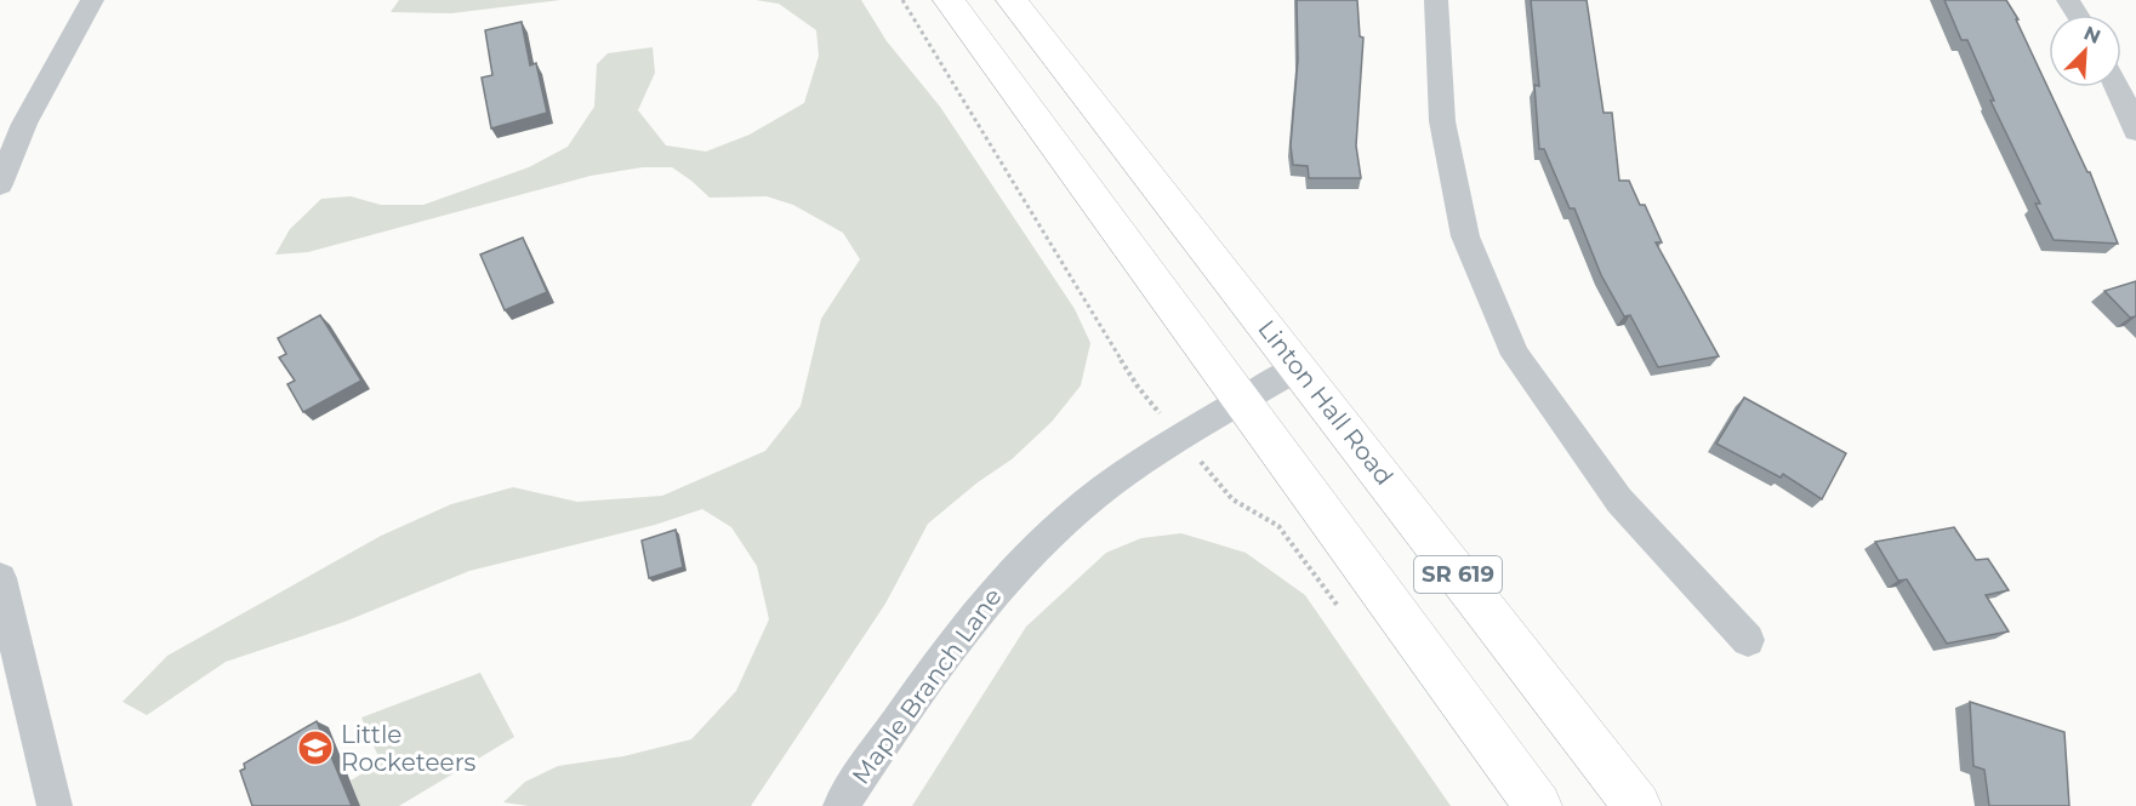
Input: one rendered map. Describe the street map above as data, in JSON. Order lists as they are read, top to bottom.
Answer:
{
  "streets": {
    "main road": ["Linton Hall Road", "SR 619"],
    "street": ["Maple Branch Lane"]
  },
  "crossings": [
    ["Linton Hall Road", "Maple Branch Lane"],
    ["SR 619", "Maple Branch Lane"]
  ],
  "places": {
    "school or university": ["Little Rocketeers"]
  },
  "north": "top right"
}
